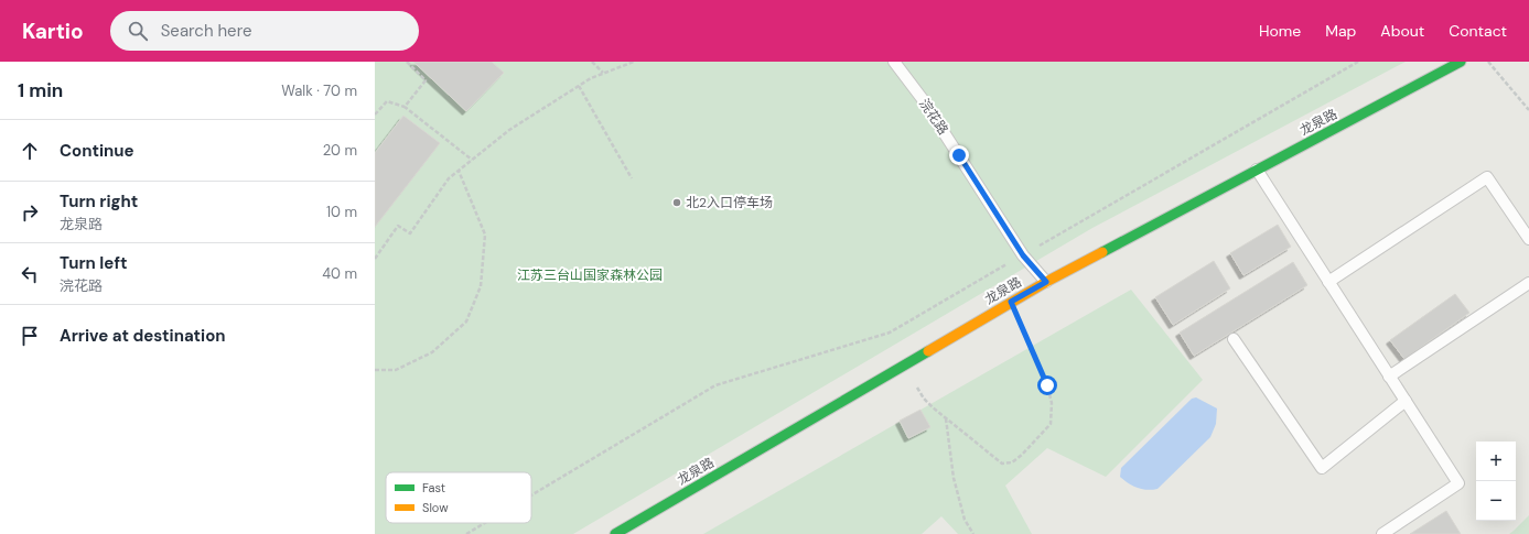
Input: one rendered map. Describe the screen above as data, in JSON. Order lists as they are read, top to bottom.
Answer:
{
  "streets": {
    "street": ["龙泉路"],
    "lane": ["浣花路"]
  },
  "crossings": [
    ["浣花路", "龙泉路"]
  ],
  "parks": ["江苏三台山国家森林公园"],
  "places": ["北2入口停车场"],
  "legend": ["Fast", "Slow"],
  "page": {
    "header": "Kartio",
    "search": "Search here",
    "nav": [
      "Home",
      "Map",
      "About",
      "Contact"
    ],
    "heading": ["1 min", "Walk · 70 m"],
    "list": [
      ["Continue", "20 m"],
      ["Turn right", "龙泉路", "10 m"],
      ["Turn left", "浣花路", "40 m"],
      "Arrive at destination"
    ],
    "map_buttons": ["+", "−"]
  }
}
